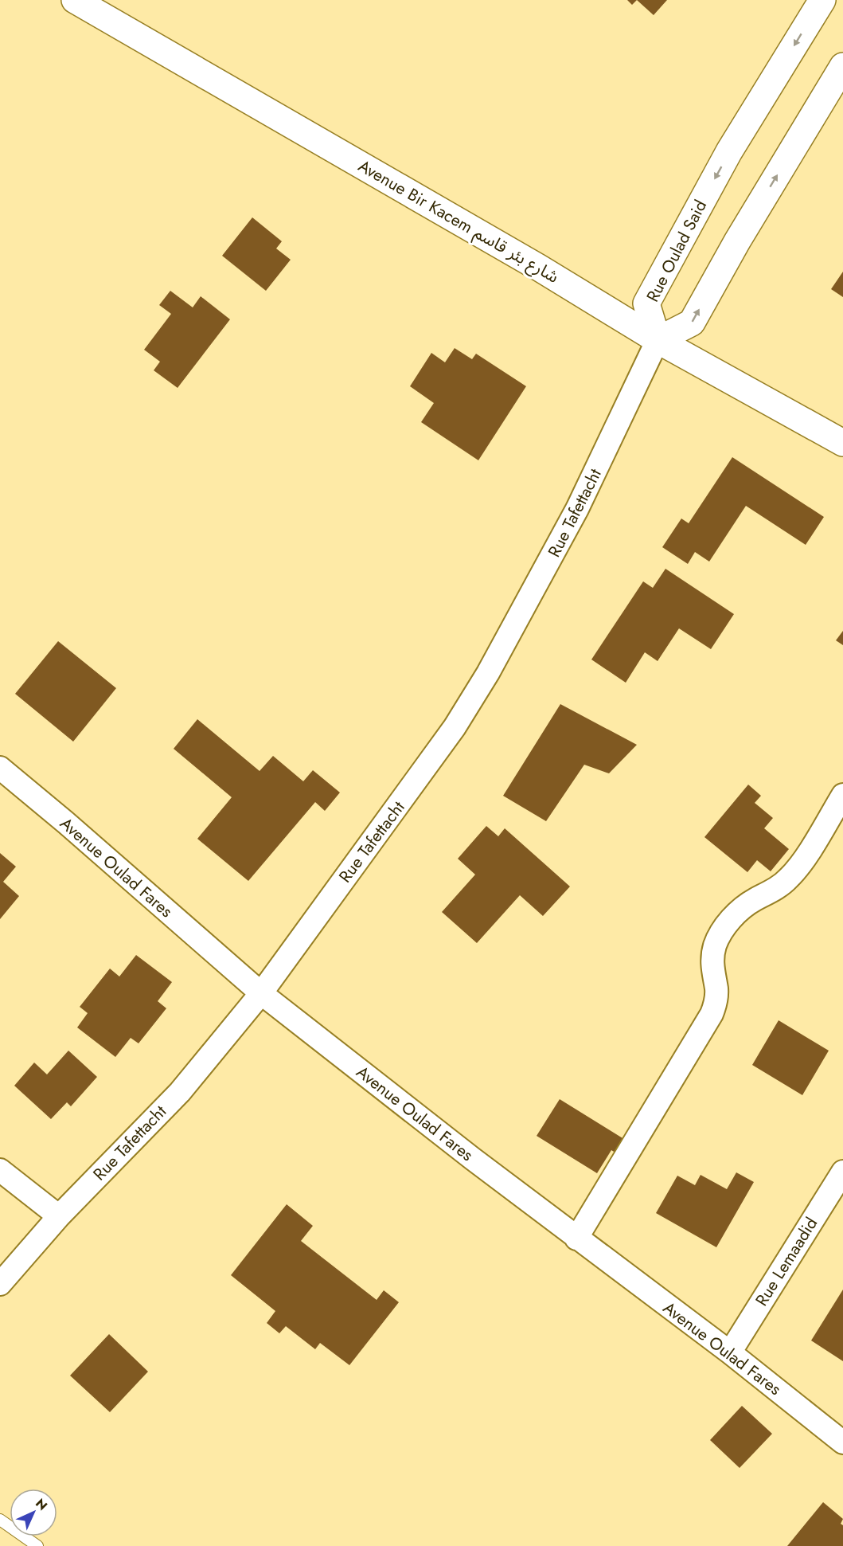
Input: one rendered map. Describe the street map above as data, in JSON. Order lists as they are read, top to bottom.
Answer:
{
  "streets": {
    "street": [
      "Avenue Bir Kacem شارع بئر قاسم",
      "Rue Oulad Said",
      "Rue Tafettacht",
      "Avenue Oulad Fares",
      "Rue Lemaadid"
    ]
  },
  "crossings": [
    ["Avenue Bir Kacem شارع بئر قاسم", "Rue Oulad Said"],
    ["Avenue Bir Kacem شارع بئر قاسم", "Rue Tafettacht"],
    ["Rue Oulad Said", "Rue Tafettacht"],
    ["Rue Tafettacht", "Avenue Oulad Fares"],
    ["Avenue Oulad Fares", "Rue Lemaadid"]
  ],
  "north": "top right"
}
